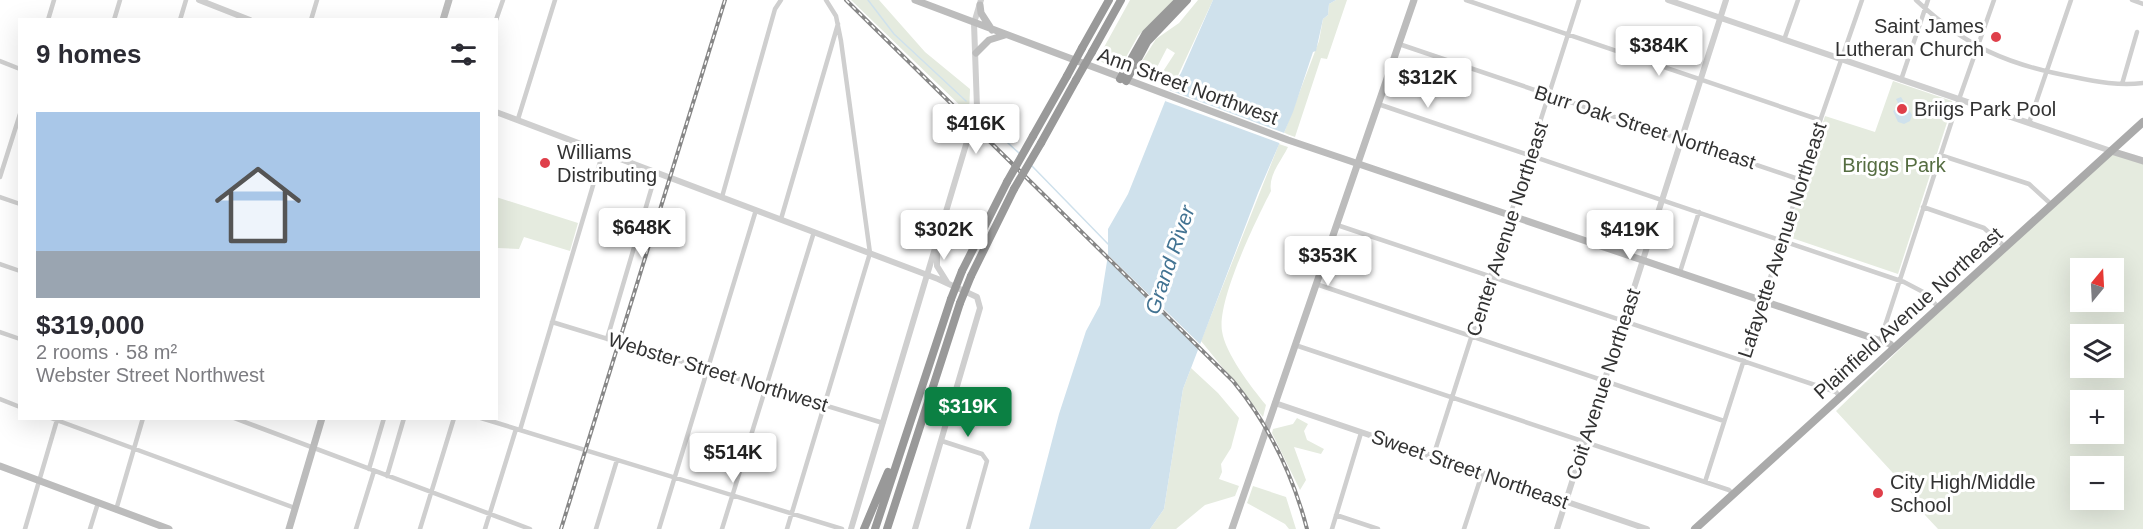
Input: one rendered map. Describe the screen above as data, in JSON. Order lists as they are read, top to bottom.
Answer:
{
  "streets": {
    "main road": ["Ann Street Northwest", "Plainfield Avenue Northeast"],
    "street": [
      "Burr Oak Street Northeast",
      "Center Avenue Northeast",
      "Lafayette Avenue Northeast",
      "Webster Street Northwest",
      "Coit Avenue Northeast",
      "Sweet Street Northeast"
    ]
  },
  "crossings": [
    ["Ann Street Northwest", "Center Avenue Northeast"],
    ["Ann Street Northwest", "Lafayette Avenue Northeast"],
    ["Ann Street Northwest", "Plainfield Avenue Northeast"],
    ["Ann Street Northwest", "Coit Avenue Northeast"],
    ["Burr Oak Street Northeast", "Center Avenue Northeast"],
    ["Burr Oak Street Northeast", "Lafayette Avenue Northeast"],
    ["Burr Oak Street Northeast", "Coit Avenue Northeast"],
    ["Center Avenue Northeast", "Sweet Street Northeast"],
    ["Coit Avenue Northeast", "Sweet Street Northeast"]
  ],
  "water": ["Grand River"],
  "parks": ["Briggs Park"],
  "places": [
    "Saint James Lutheran Church",
    "Briigs Park Pool",
    "Williams Distributing",
    "City High/Middle School"
  ],
  "north": "top",
  "page": {
    "heading": "9 homes",
    "price": [
      "$384K",
      "$312K",
      "$416K",
      "$648K",
      "$302K",
      "$419K",
      "$353K",
      "$319K",
      "$514K"
    ],
    "list": [
      {
        "name": "$319,000",
        "note": "2 rooms · 58 m² · Webster Street Northwest"
      }
    ],
    "map_buttons": ["+", "−"]
  }
}
